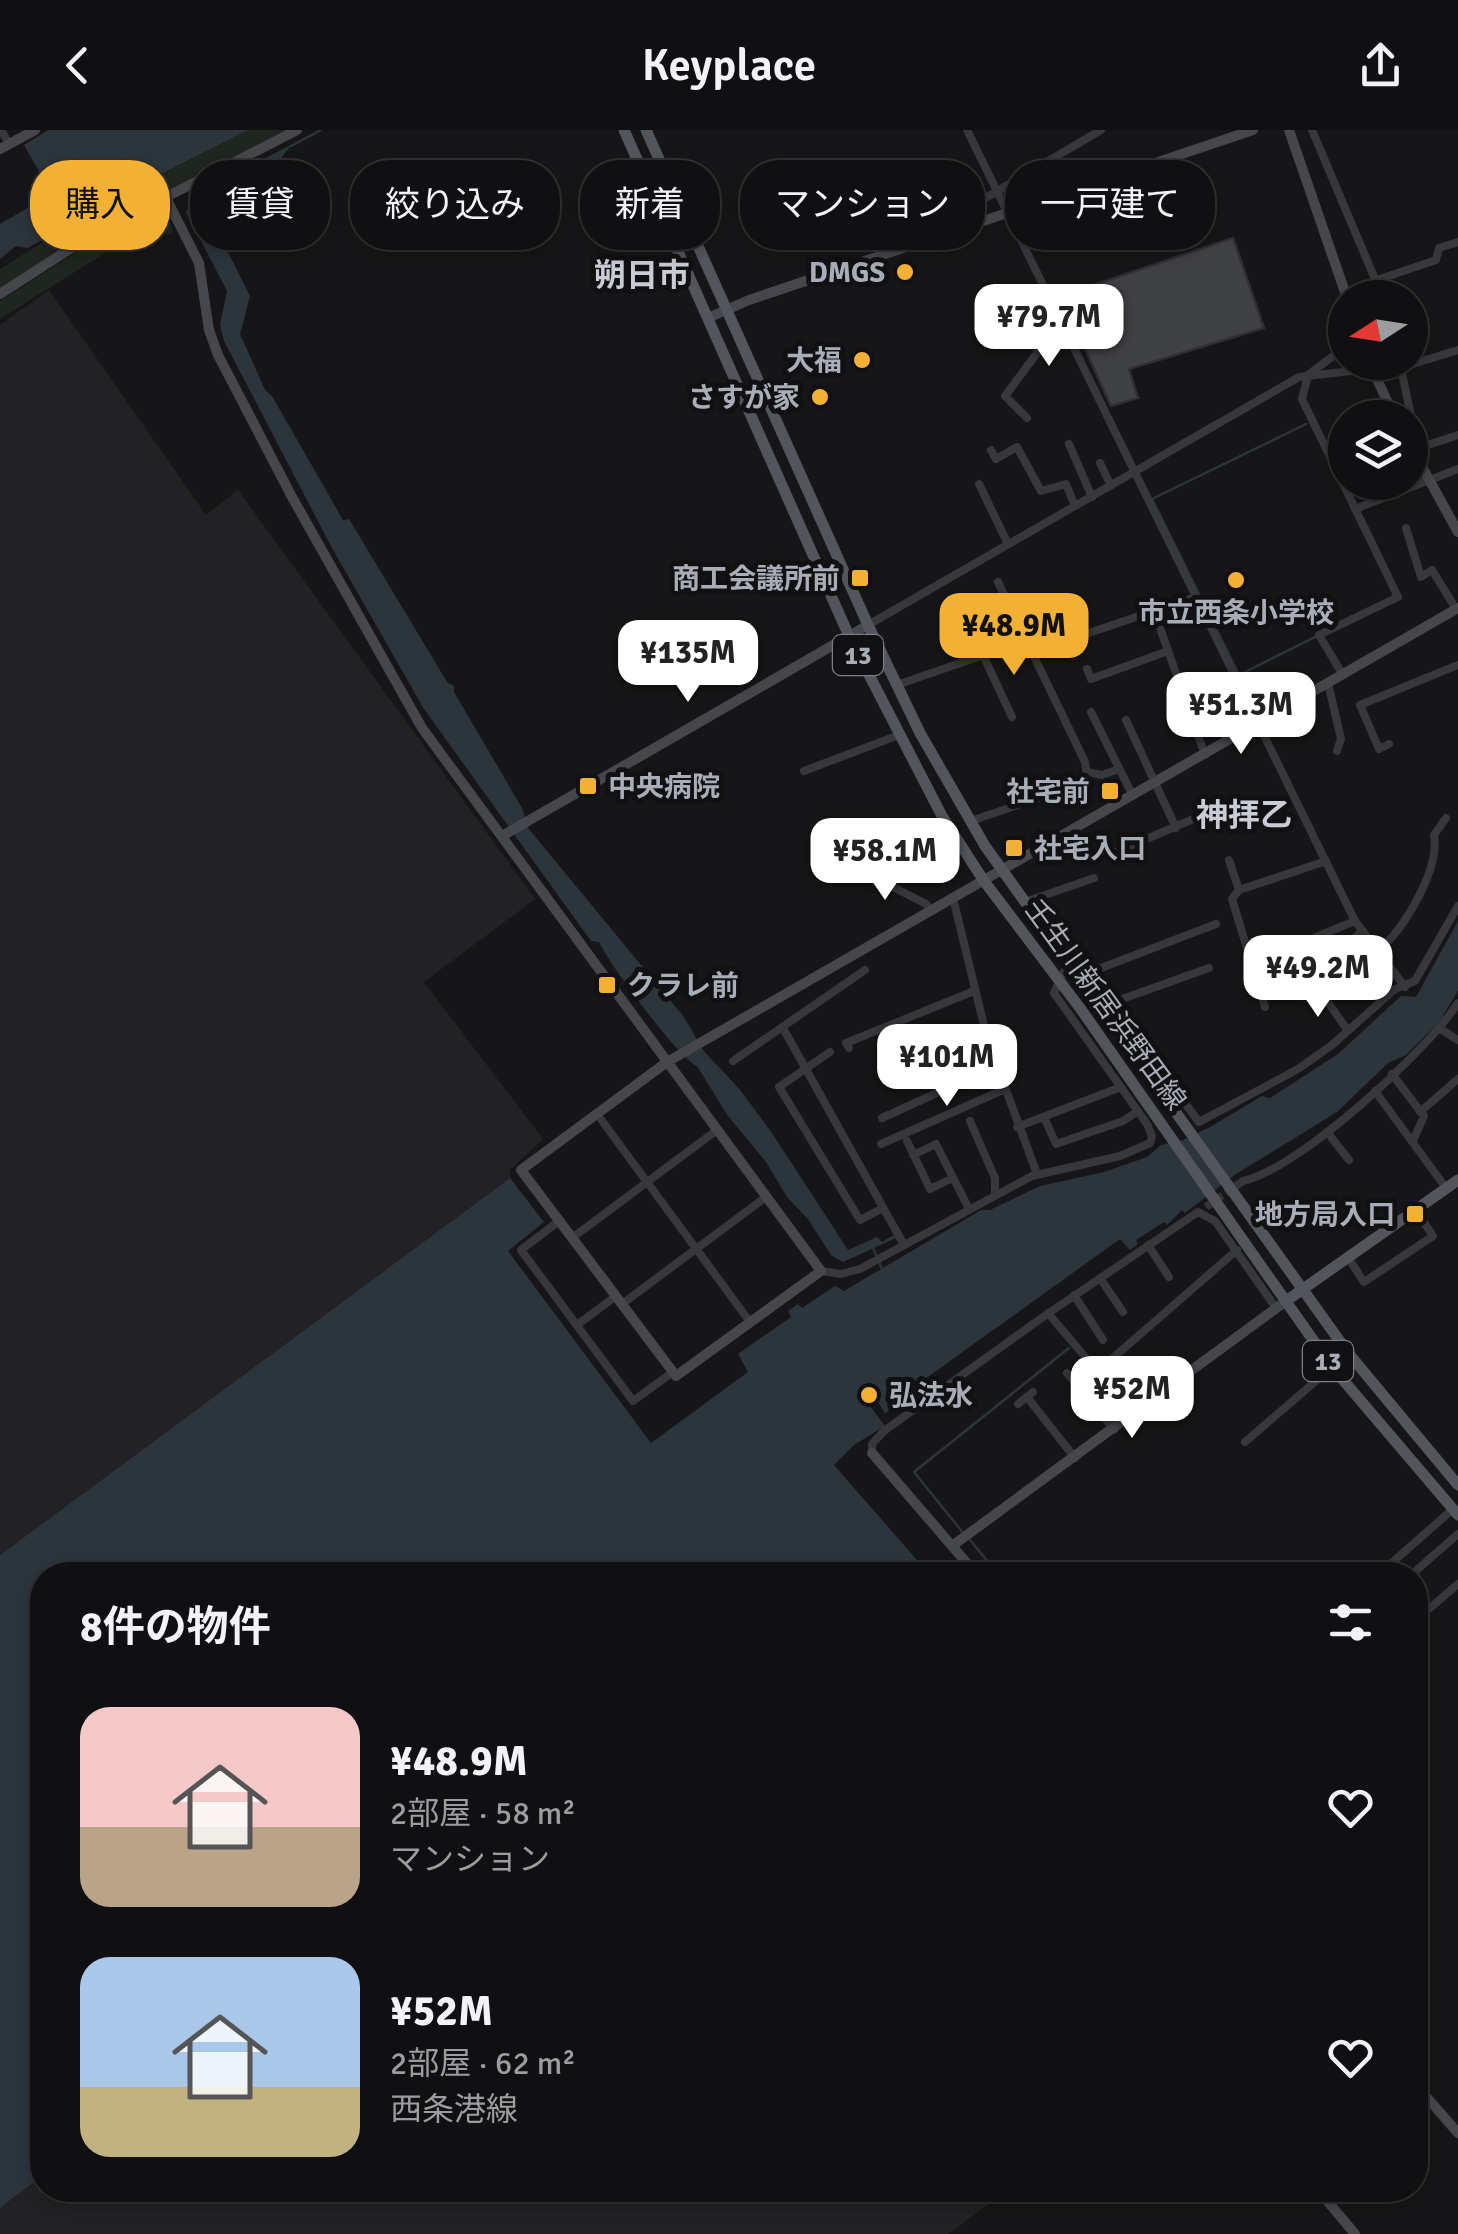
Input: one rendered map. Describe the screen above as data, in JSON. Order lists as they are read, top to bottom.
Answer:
{
  "streets": {
    "main road": ["13", "壬生川新居浜野田線"]
  },
  "districts": ["朔日市", "神拝乙"],
  "places": {
    "other": [
      "DMGS",
      "大福",
      "さすが家",
      "市立西条小学校",
      "弘法水"
    ],
    "transit": [
      "商工会議所前",
      "中央病院",
      "社宅前",
      "社宅入口",
      "クラレ前",
      "地方局入口"
    ]
  },
  "north": "left",
  "page": {
    "header": "Keyplace",
    "chip": [
      "購入",
      "賃貸",
      "絞り込み",
      "新着",
      "マンション",
      "一戸建て"
    ],
    "price": [
      "¥79.7M",
      "¥48.9M",
      "¥135M",
      "¥51.3M",
      "¥58.1M",
      "¥49.2M",
      "¥101M",
      "¥52M"
    ],
    "heading": "8件の物件",
    "list": [
      {
        "name": "¥48.9M",
        "note": "2部屋 · 58 m² · マンション"
      },
      {
        "name": "¥52M",
        "note": "2部屋 · 62 m² · 西条港線"
      }
    ]
  }
}
